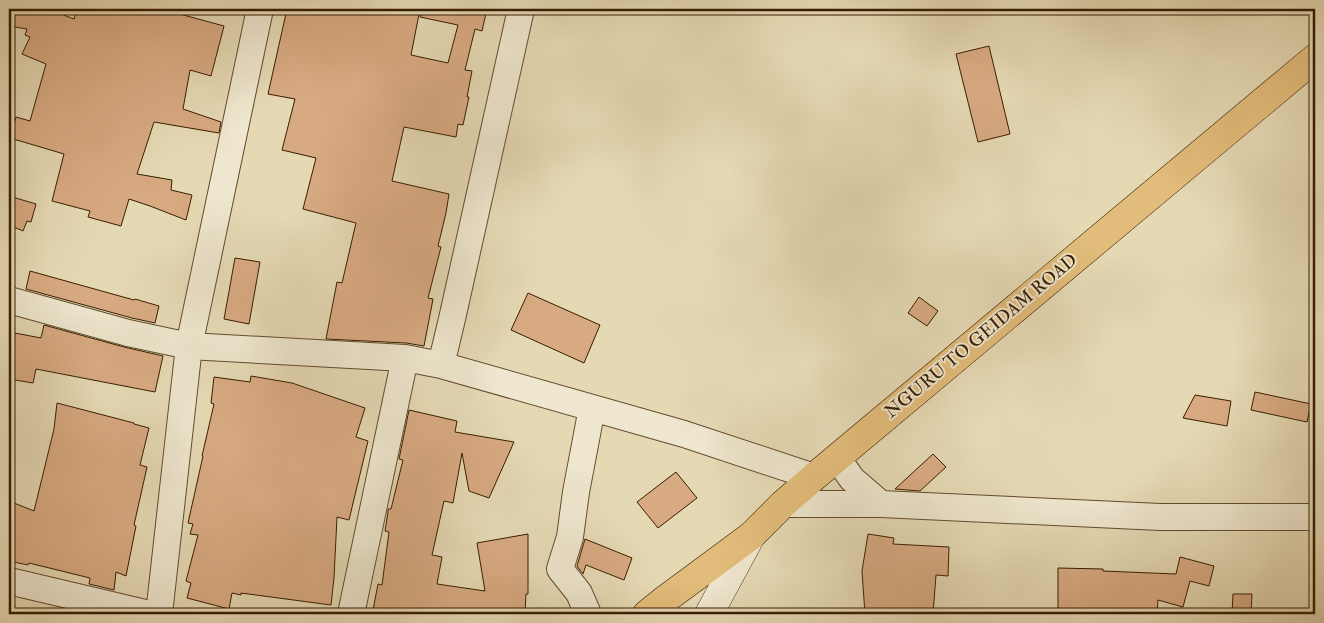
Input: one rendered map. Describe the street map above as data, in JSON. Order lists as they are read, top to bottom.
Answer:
{
  "streets": {
    "main road": ["NGURU TO GEIDAM ROAD"]
  }
}
